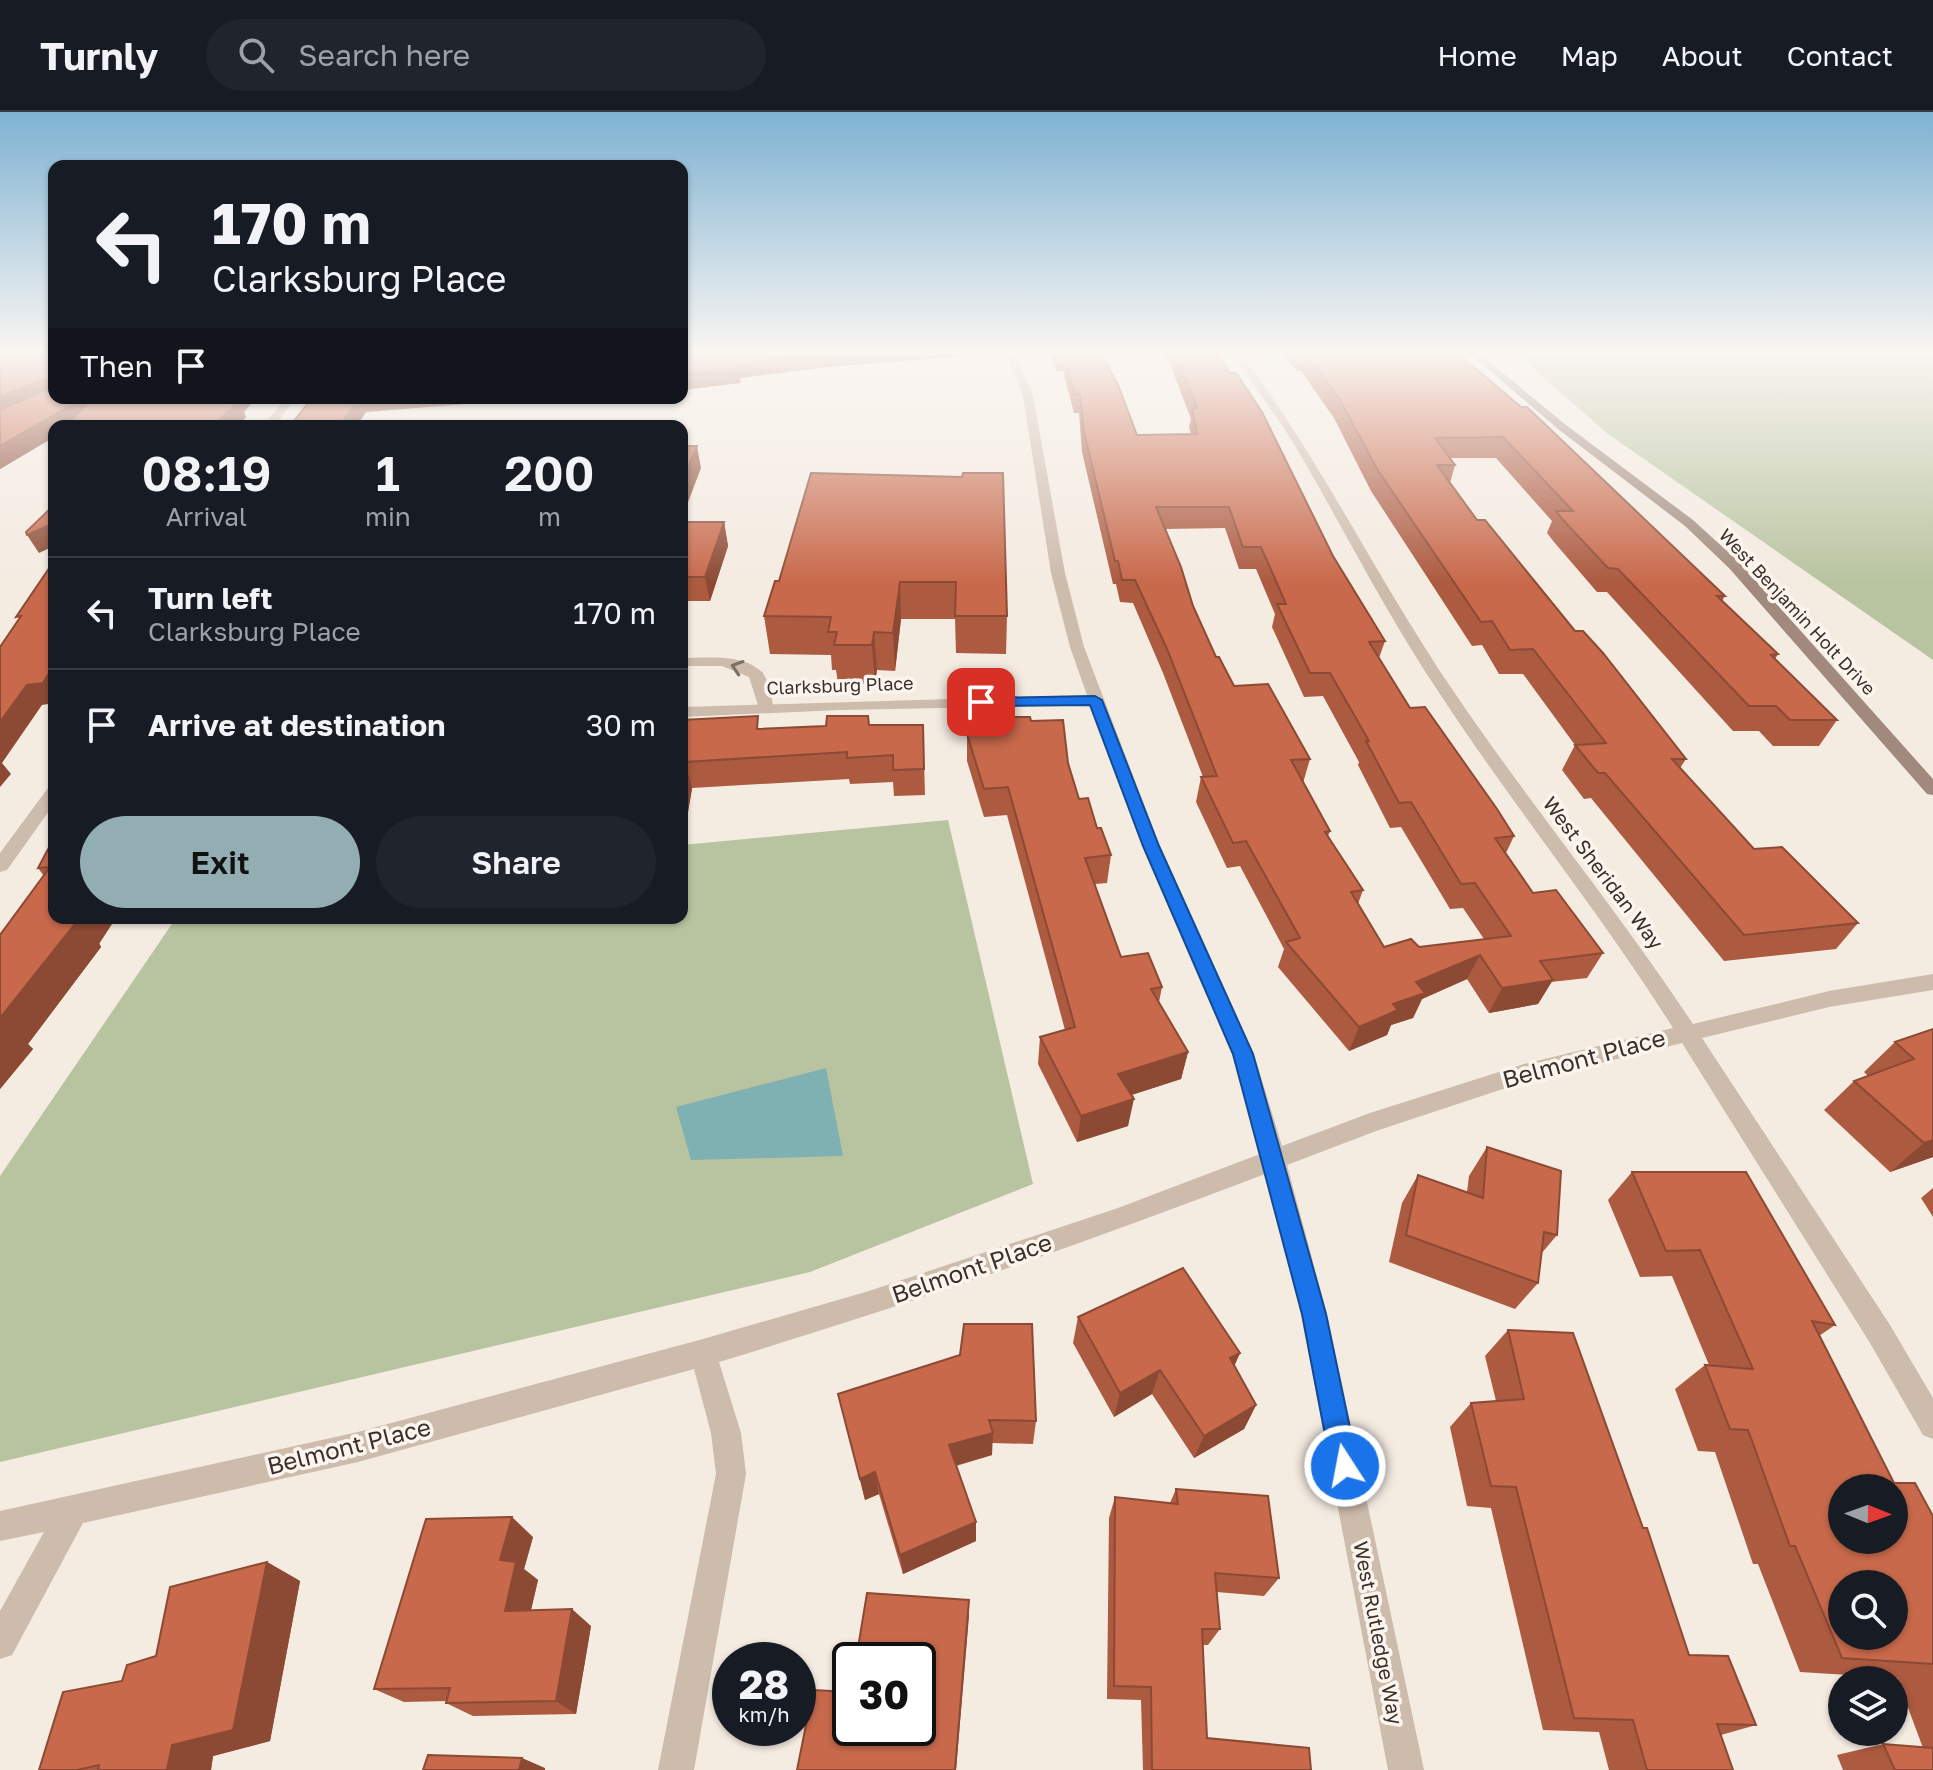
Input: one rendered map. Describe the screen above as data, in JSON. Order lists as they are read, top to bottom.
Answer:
{
  "streets": {
    "main road": ["West Benjamin Holt Drive"],
    "street": [
      "Clarksburg Place",
      "West Sheridan Way",
      "Belmont Place",
      "West Rutledge Way"
    ]
  },
  "crossings": [
    ["Clarksburg Place", "West Rutledge Way"],
    ["West Sheridan Way", "Belmont Place"],
    ["Belmont Place", "West Rutledge Way"]
  ],
  "north": "right",
  "page": {
    "header": "Turnly",
    "search": "Search here",
    "nav": [
      "Home",
      "Map",
      "About",
      "Contact"
    ],
    "turn": ["170 m", "Clarksburg Place"],
    "then": "Then",
    "eta": [
      "08:19",
      "Arrival",
      "1",
      "min",
      "200",
      "m"
    ],
    "list": [
      {
        "name": "Turn left",
        "note": "Clarksburg Place",
        "value": "170 m"
      },
      {
        "name": "Arrive at destination",
        "value": "30 m"
      }
    ],
    "buttons": ["Exit", "Share"],
    "speed": "28 km/h",
    "limit": "30"
  }
}
